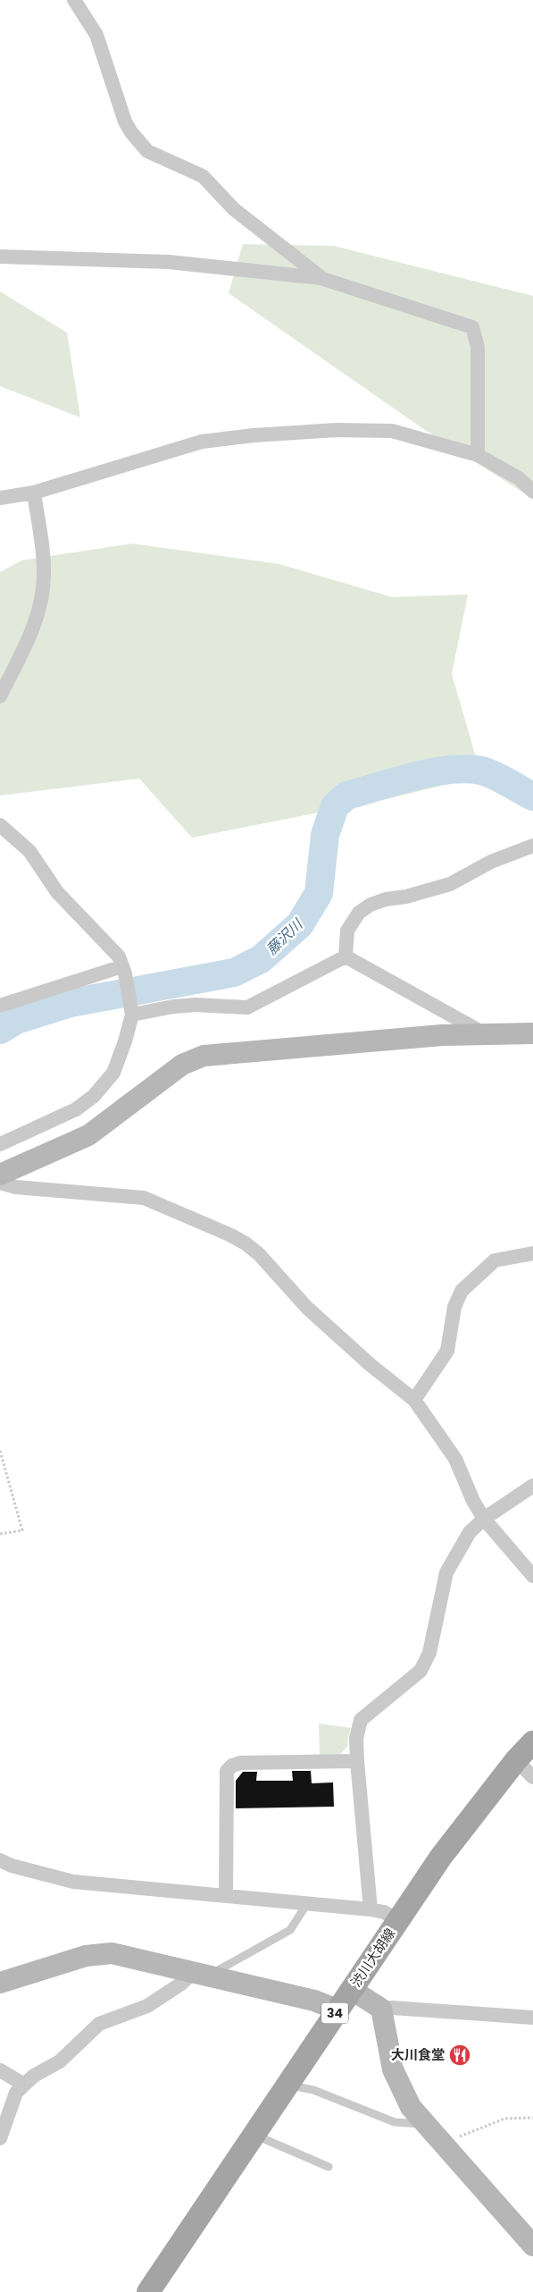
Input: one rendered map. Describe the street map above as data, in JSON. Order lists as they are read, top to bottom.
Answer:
{
  "streets": {
    "main road": ["渋川大胡線", "34"]
  },
  "water": ["藤沢川"],
  "places": {
    "restaurant": ["大川食堂"]
  }
}
